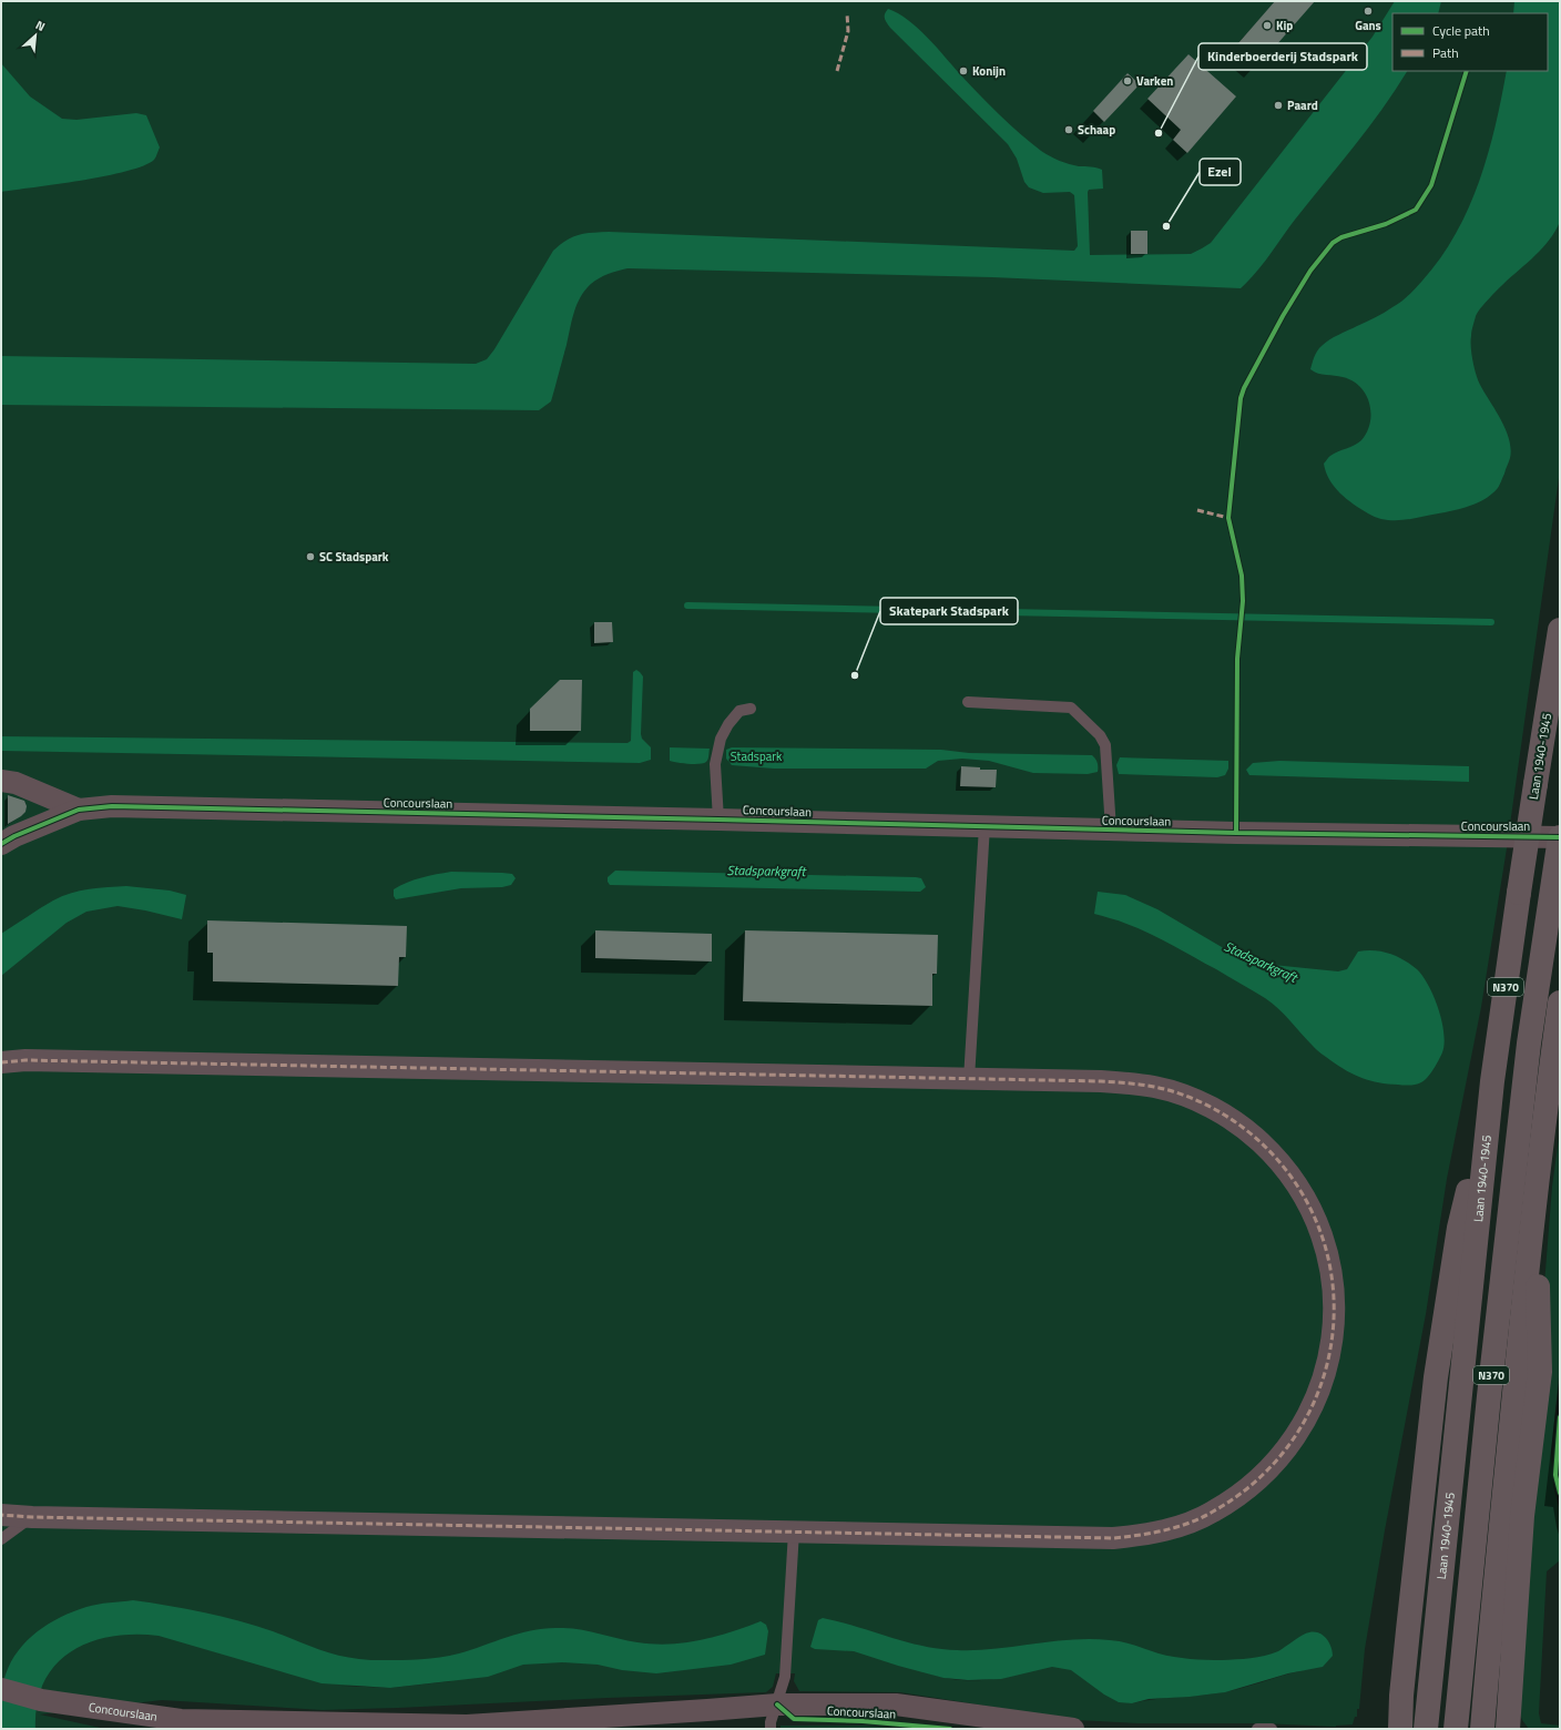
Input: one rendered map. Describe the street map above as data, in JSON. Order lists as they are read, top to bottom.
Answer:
{
  "streets": {
    "highway": ["Laan 1940-1945", "N370"],
    "street": ["Concourslaan"]
  },
  "crossings": [
    ["Laan 1940-1945", "N370"],
    ["Concourslaan", "N370"]
  ],
  "water": ["Stadsparkgraft"],
  "parks": ["Stadspark"],
  "places": [
    "Gans",
    "Kip",
    "Konijn",
    "Varken",
    "Paard",
    "Schaap",
    "Kinderboerderij Stadspark",
    "Ezel",
    "SC Stadspark",
    "Skatepark Stadspark"
  ],
  "legend": ["Cycle path", "Path"],
  "north": "top right"
}
